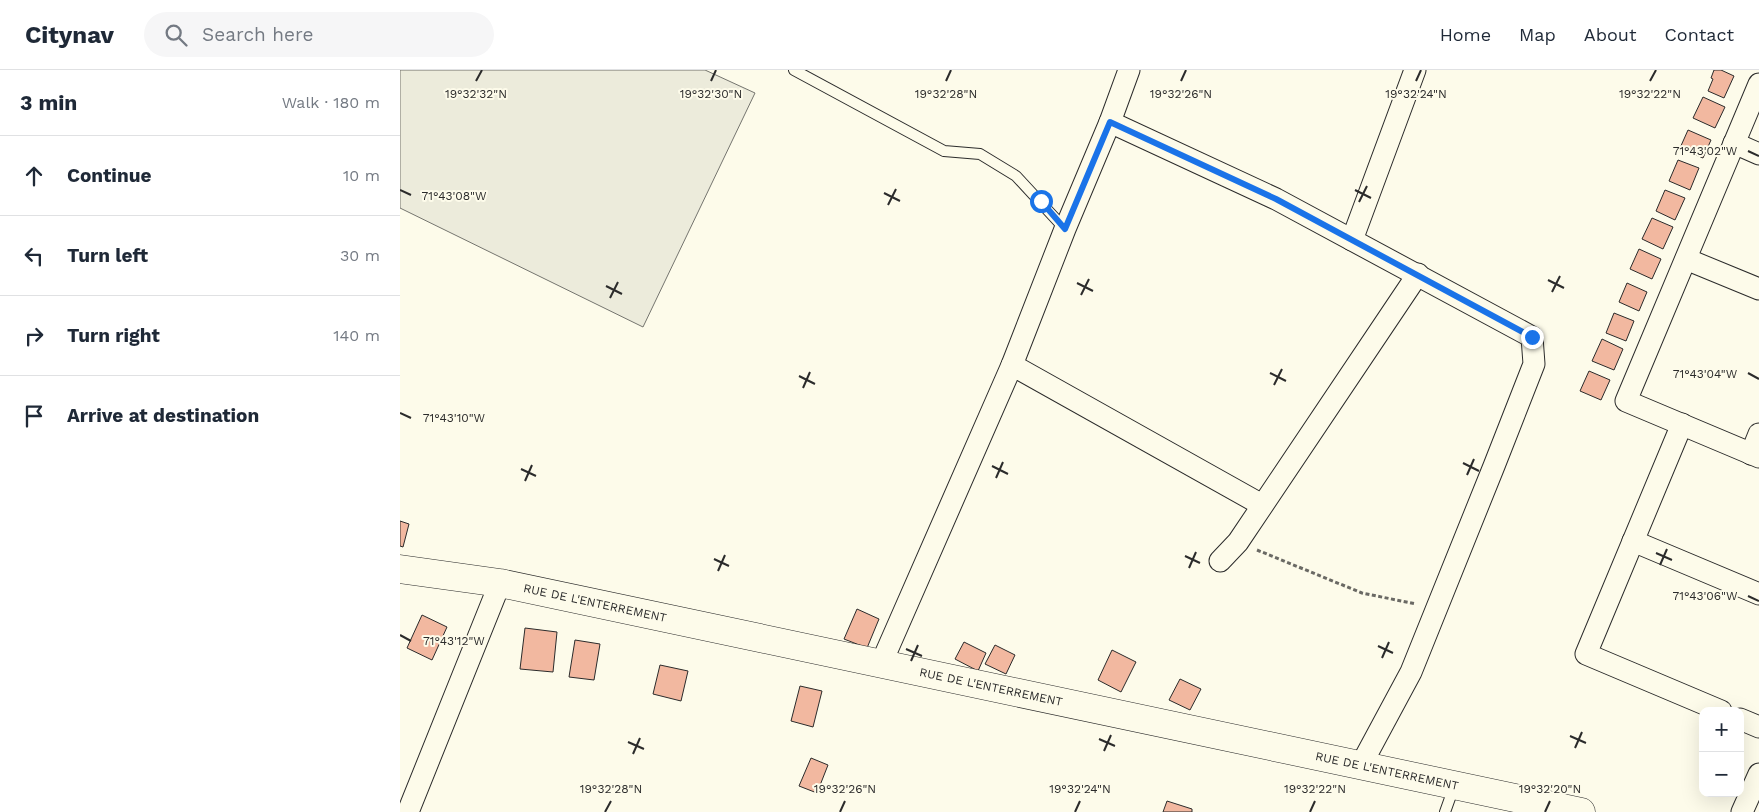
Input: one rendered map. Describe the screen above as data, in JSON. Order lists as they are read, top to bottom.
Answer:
{
  "streets": {
    "street": ["RUE DE L'ENTERREMENT"]
  },
  "page": {
    "header": "Citynav",
    "search": "Search here",
    "nav": [
      "Home",
      "Map",
      "About",
      "Contact"
    ],
    "heading": ["3 min", "Walk · 180 m"],
    "list": [
      ["Continue", "10 m"],
      ["Turn left", "30 m"],
      ["Turn right", "140 m"],
      "Arrive at destination"
    ],
    "map_buttons": ["+", "−"]
  },
  "coordinates": [
    "19°32'32\"N",
    "19°32'30\"N",
    "19°32'28\"N",
    "19°32'26\"N",
    "19°32'24\"N",
    "19°32'22\"N",
    "71°43'02\"W",
    "71°43'08\"W",
    "71°43'04\"W",
    "71°43'10\"W",
    "71°43'06\"W",
    "71°43'12\"W",
    "19°32'20\"N"
  ]
}
